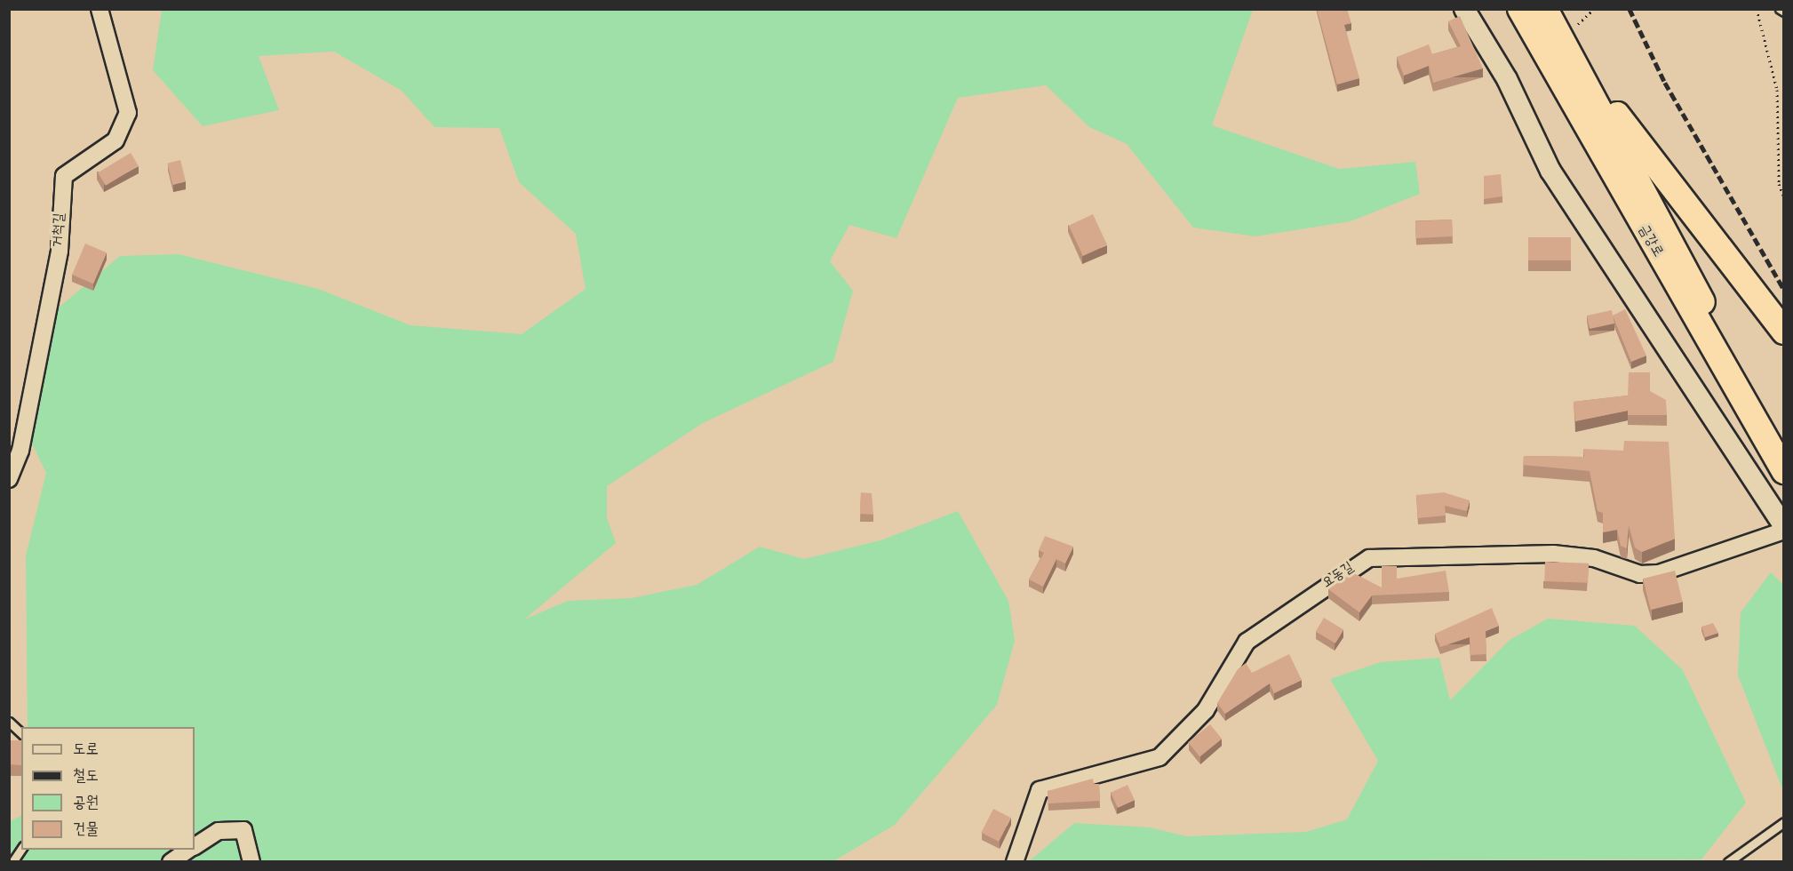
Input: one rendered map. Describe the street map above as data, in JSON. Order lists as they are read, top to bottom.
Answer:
{
  "streets": {
    "highway": ["금강로"],
    "street": ["거척길", "요동길"]
  },
  "legend": [
    "도로",
    "철도",
    "공원",
    "건물"
  ]
}
